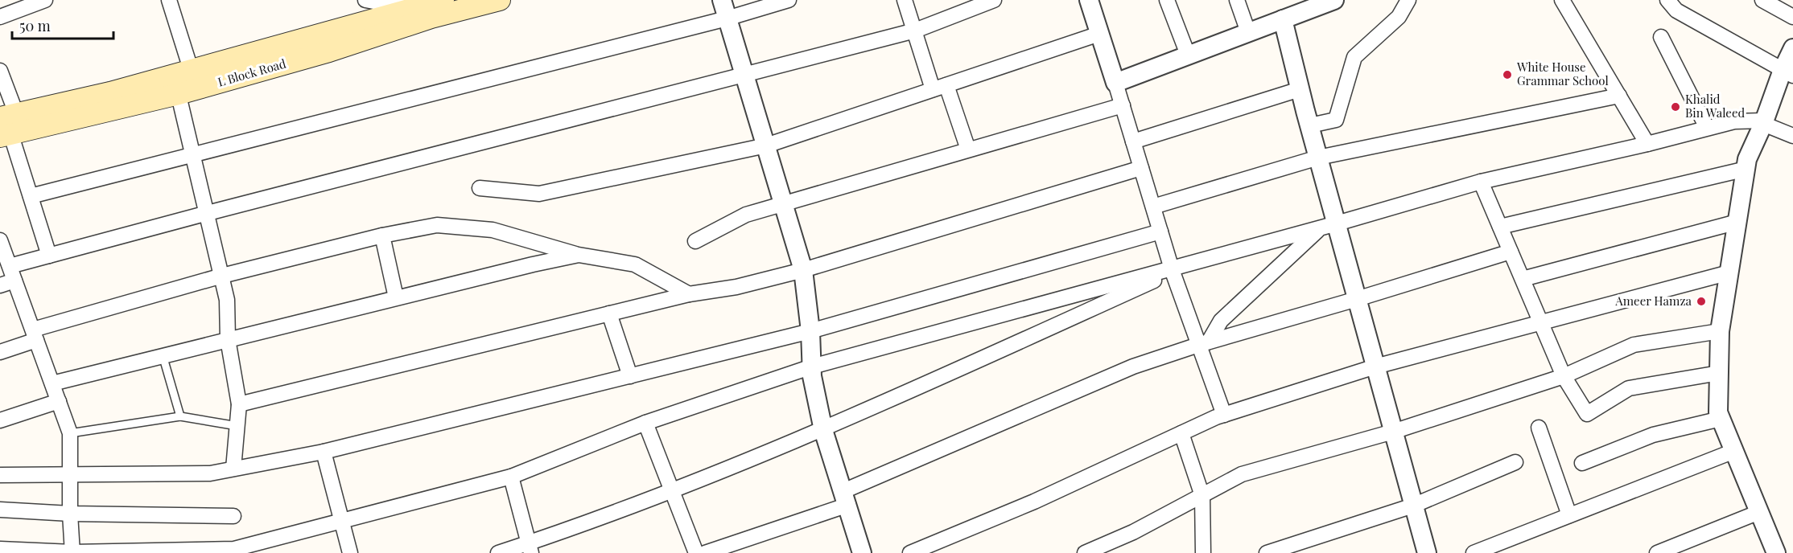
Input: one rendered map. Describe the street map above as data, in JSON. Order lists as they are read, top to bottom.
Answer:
{
  "streets": {
    "main road": ["L Block Road"]
  },
  "places": ["White House Grammar School", "Khalid Bin Waleed", "Ameer Hamza"],
  "scale_bar": "50 m"
}
